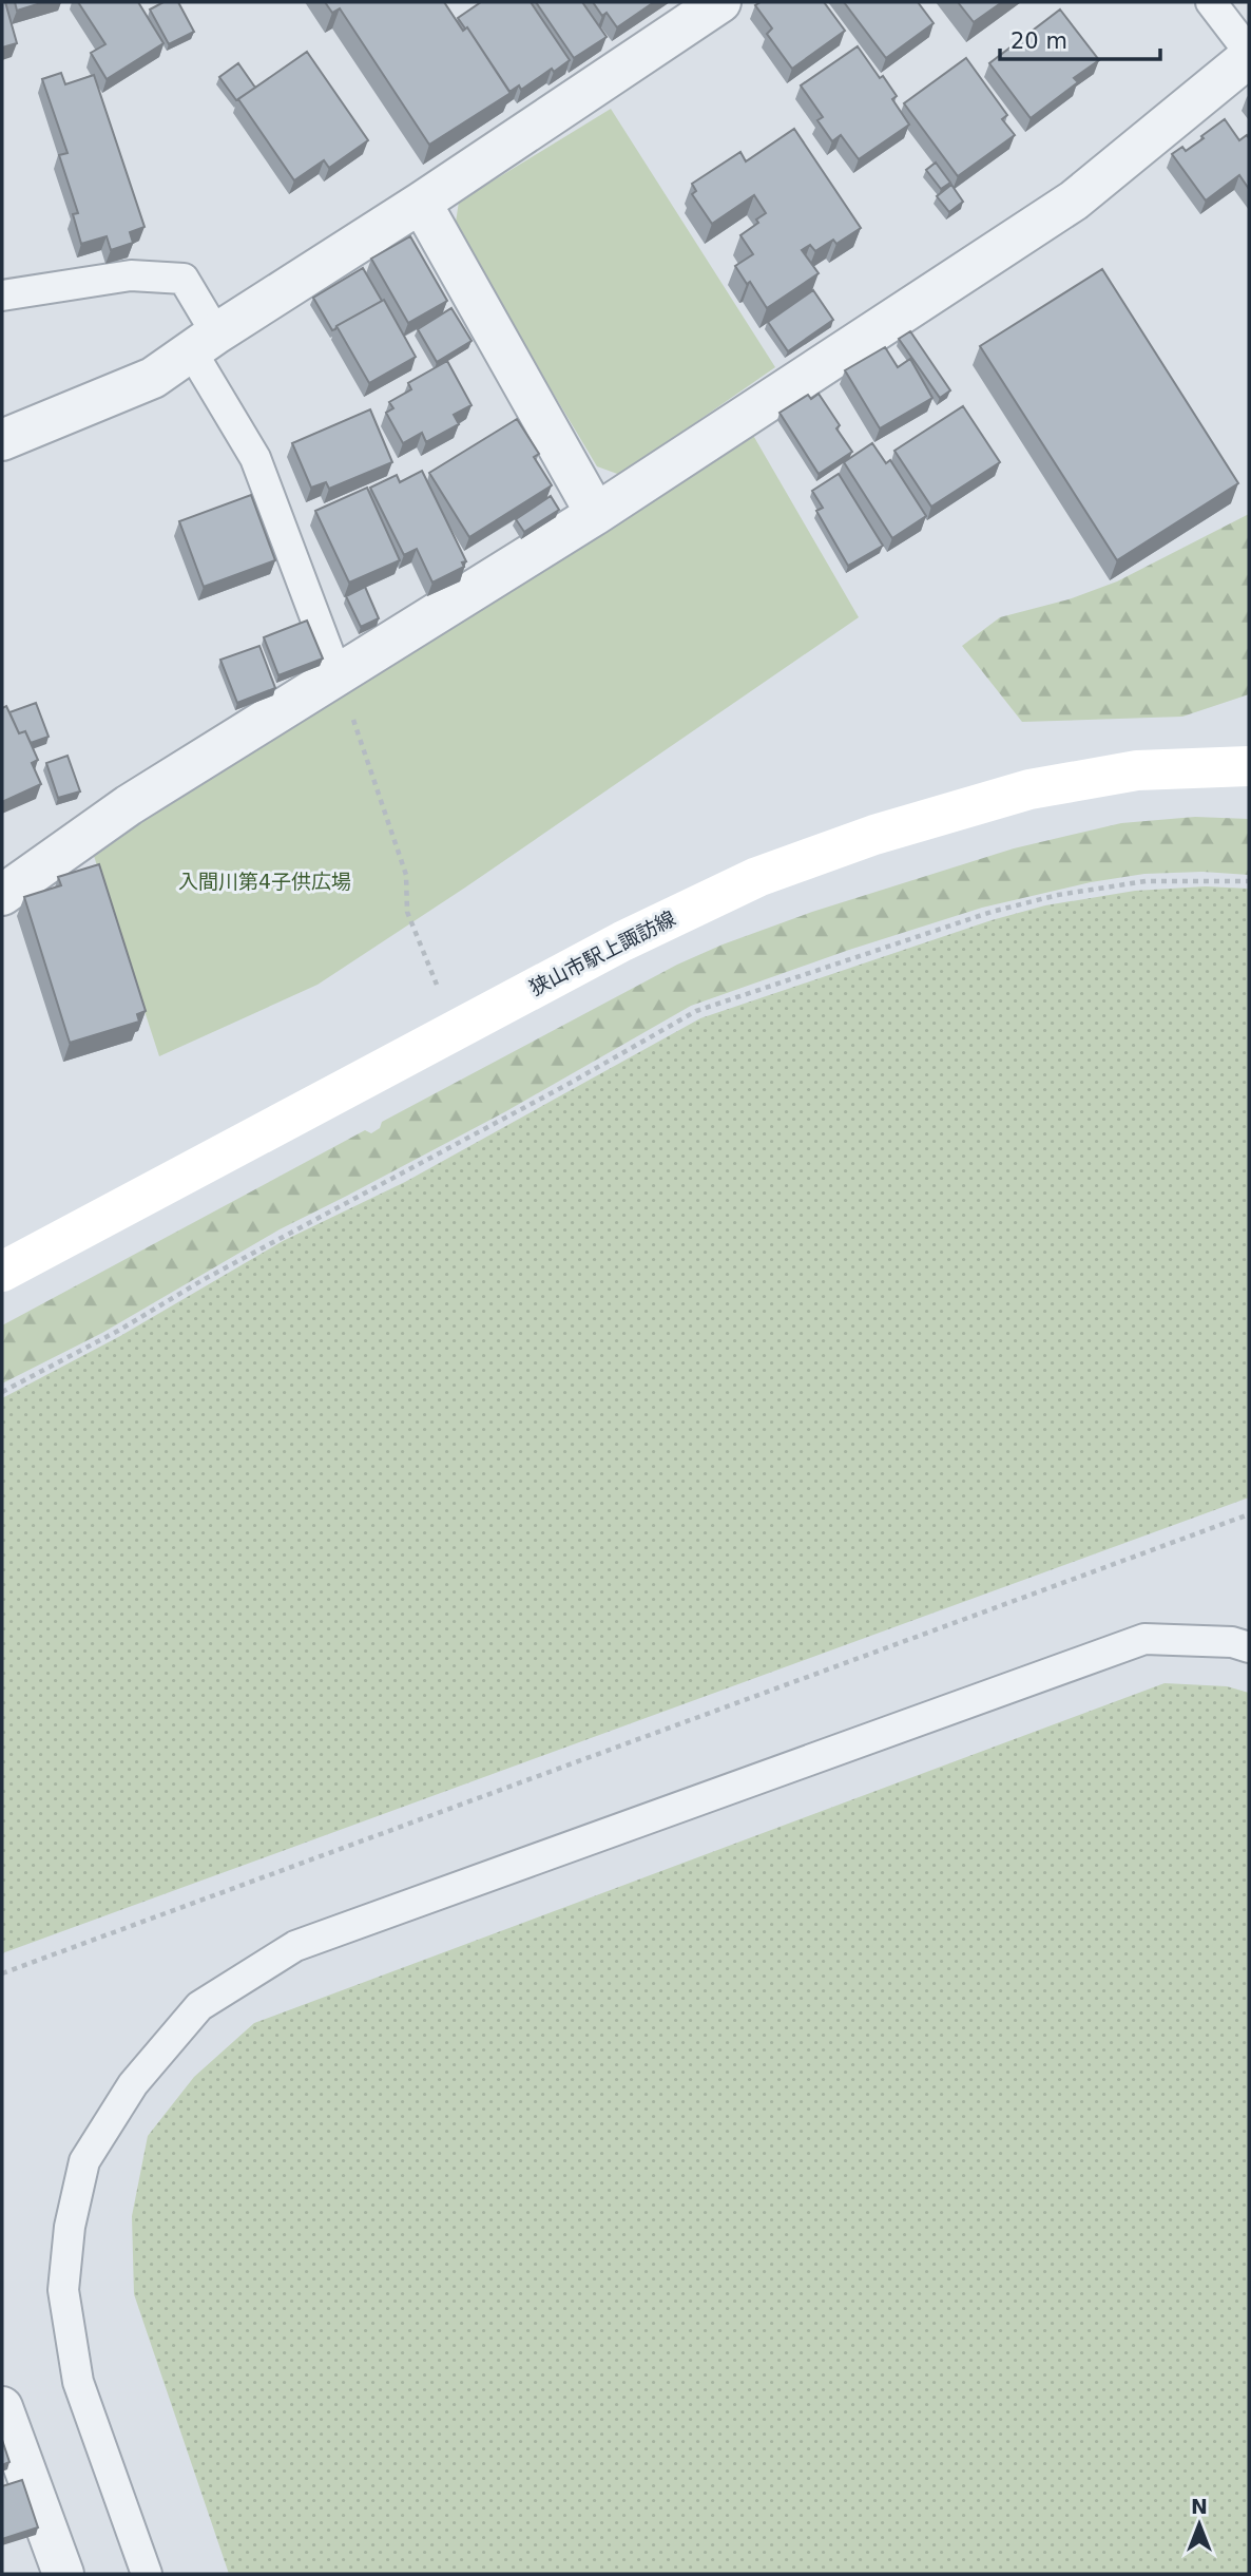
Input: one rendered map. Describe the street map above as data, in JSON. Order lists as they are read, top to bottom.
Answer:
{
  "streets": {
    "street": ["狭山市駅上諏訪線"]
  },
  "parks": ["入間川第4子供広場"],
  "scale_bar": "20 m",
  "north": "top"
}
